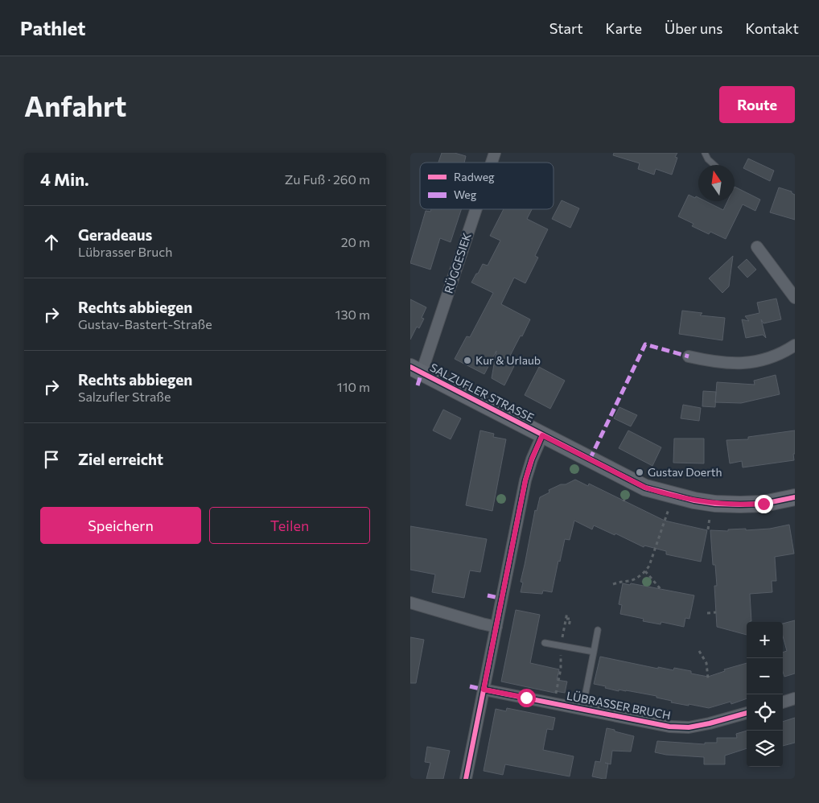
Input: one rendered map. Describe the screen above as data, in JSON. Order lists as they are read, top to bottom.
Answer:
{
  "streets": {
    "street": ["RÜGGESIEK", "SALZUFLER STRASSE", "LÜBRASSER BRUCH"]
  },
  "crossings": [
    ["RÜGGESIEK", "SALZUFLER STRASSE"]
  ],
  "places": ["Kur & Urlaub", "Gustav Doerth"],
  "legend": ["Radweg", "Weg"],
  "north": "top",
  "page": {
    "header": "Pathlet",
    "nav": [
      "Start",
      "Karte",
      "Über uns",
      "Kontakt"
    ],
    "buttons": [
      "Route",
      ["Speichern", "Teilen"]
    ],
    "title": "Anfahrt",
    "heading": ["4 Min.", "Zu Fuß · 260 m"],
    "list": [
      ["Geradeaus", "Lübrasser Bruch", "20 m"],
      ["Rechts abbiegen", "Gustav-Bastert-Straße", "130 m"],
      ["Rechts abbiegen", "Salzufler Straße", "110 m"],
      "Ziel erreicht"
    ],
    "map_buttons": ["+", "−"]
  }
}
